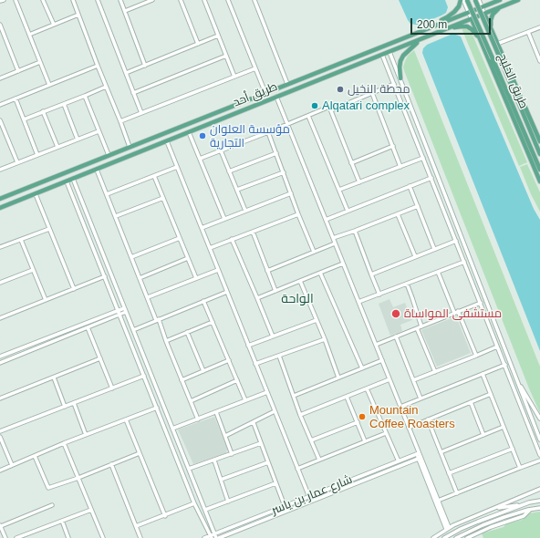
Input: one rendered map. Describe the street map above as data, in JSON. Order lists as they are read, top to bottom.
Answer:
{
  "streets": {
    "main road": ["طريق الخليج", "طريق أحد"],
    "street": ["شارع عمار بن ياسر"]
  },
  "districts": ["الواحة"],
  "places": [
    "محطة النخيل",
    "Alqatari complex",
    "مؤسسة العلوان التجارية",
    "مستشفى المواساة",
    "Mountain Coffee Roasters"
  ],
  "scale_bar": "200 m"
}
